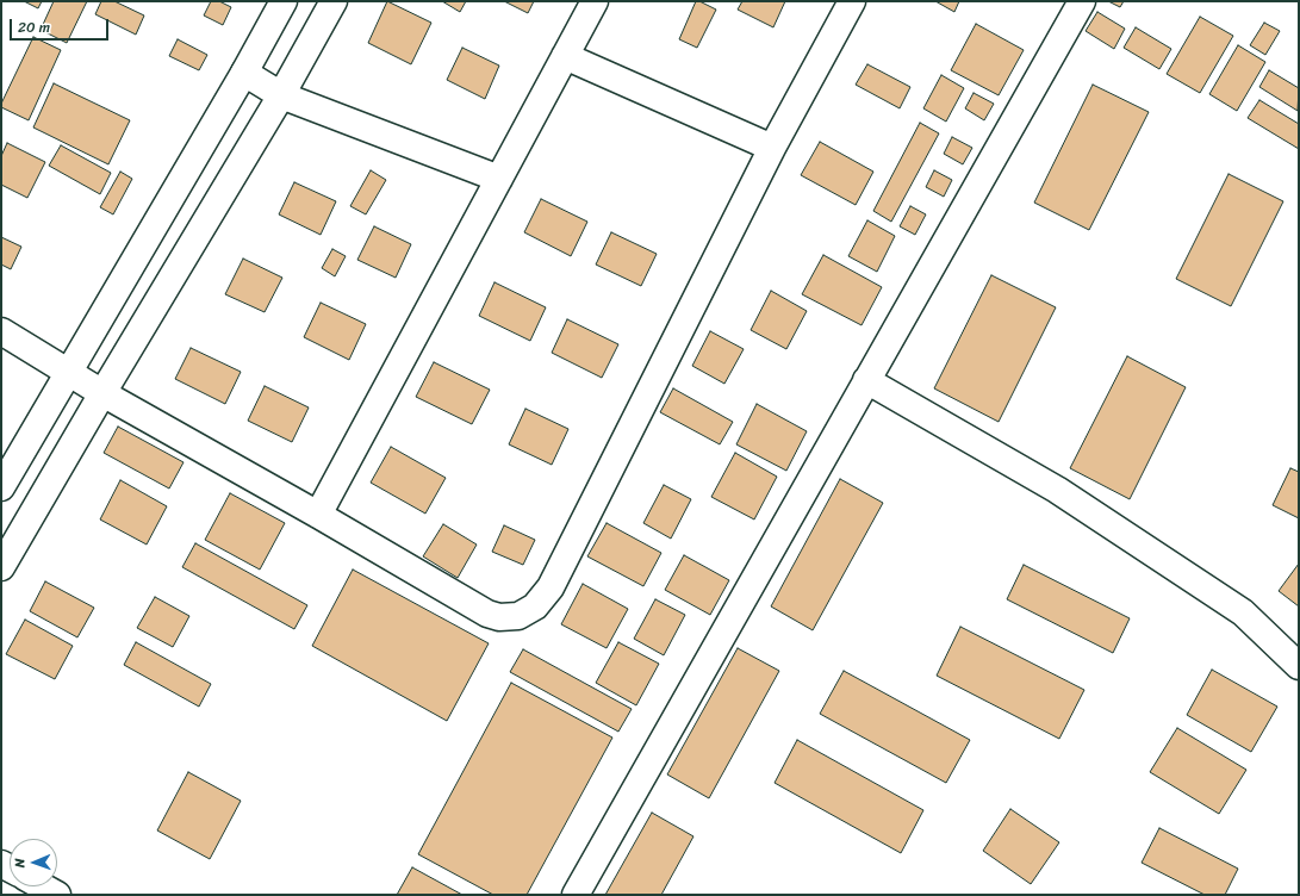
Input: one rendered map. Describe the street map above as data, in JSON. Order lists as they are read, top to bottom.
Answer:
{
  "scale_bar": "20 m",
  "north": "left"
}
